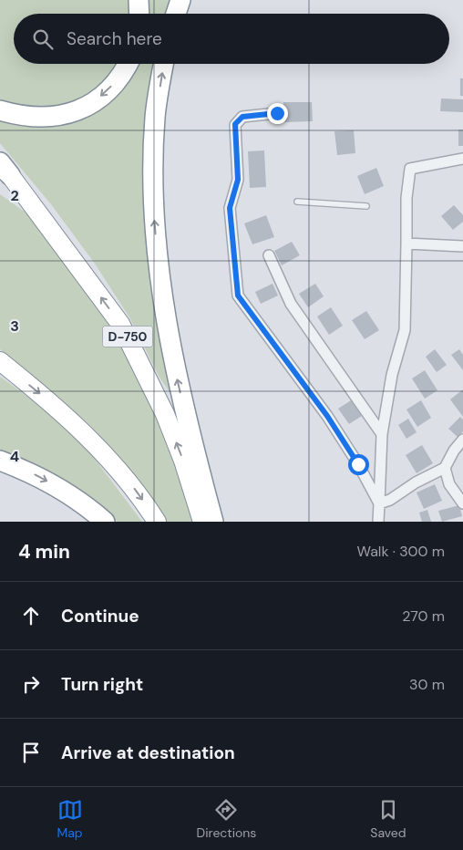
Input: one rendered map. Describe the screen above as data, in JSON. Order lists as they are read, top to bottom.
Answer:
{
  "streets": {
    "highway": ["D-750"]
  },
  "page": {
    "search": "Search here",
    "heading": ["4 min", "Walk · 300 m"],
    "list": [
      ["Continue", "270 m"],
      ["Turn right", "30 m"],
      "Arrive at destination"
    ],
    "nav": ["Map", "Directions", "Saved"]
  },
  "grid": {
    "rows": ["2", "3", "4"]
  }
}
